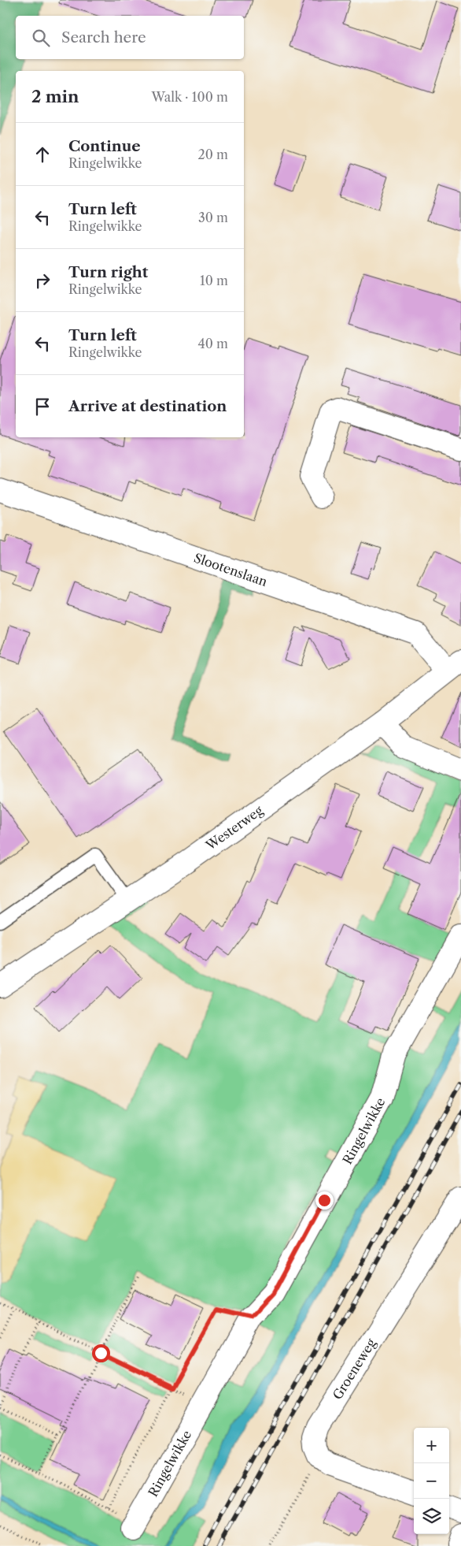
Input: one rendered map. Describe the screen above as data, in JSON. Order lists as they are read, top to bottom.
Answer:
{
  "streets": {
    "street": [
      "Slootenslaan",
      "Westerweg",
      "Ringelwikke",
      "Groeneweg"
    ]
  },
  "crossings": [
    ["Slootenslaan", "Westerweg"]
  ],
  "page": {
    "search": "Search here",
    "heading": ["2 min", "Walk · 100 m"],
    "list": [
      ["Continue", "Ringelwikke", "20 m"],
      ["Turn left", "Ringelwikke", "30 m"],
      ["Turn right", "Ringelwikke", "10 m"],
      ["Turn left", "Ringelwikke", "40 m"],
      "Arrive at destination"
    ],
    "map_buttons": ["+", "−"]
  }
}
